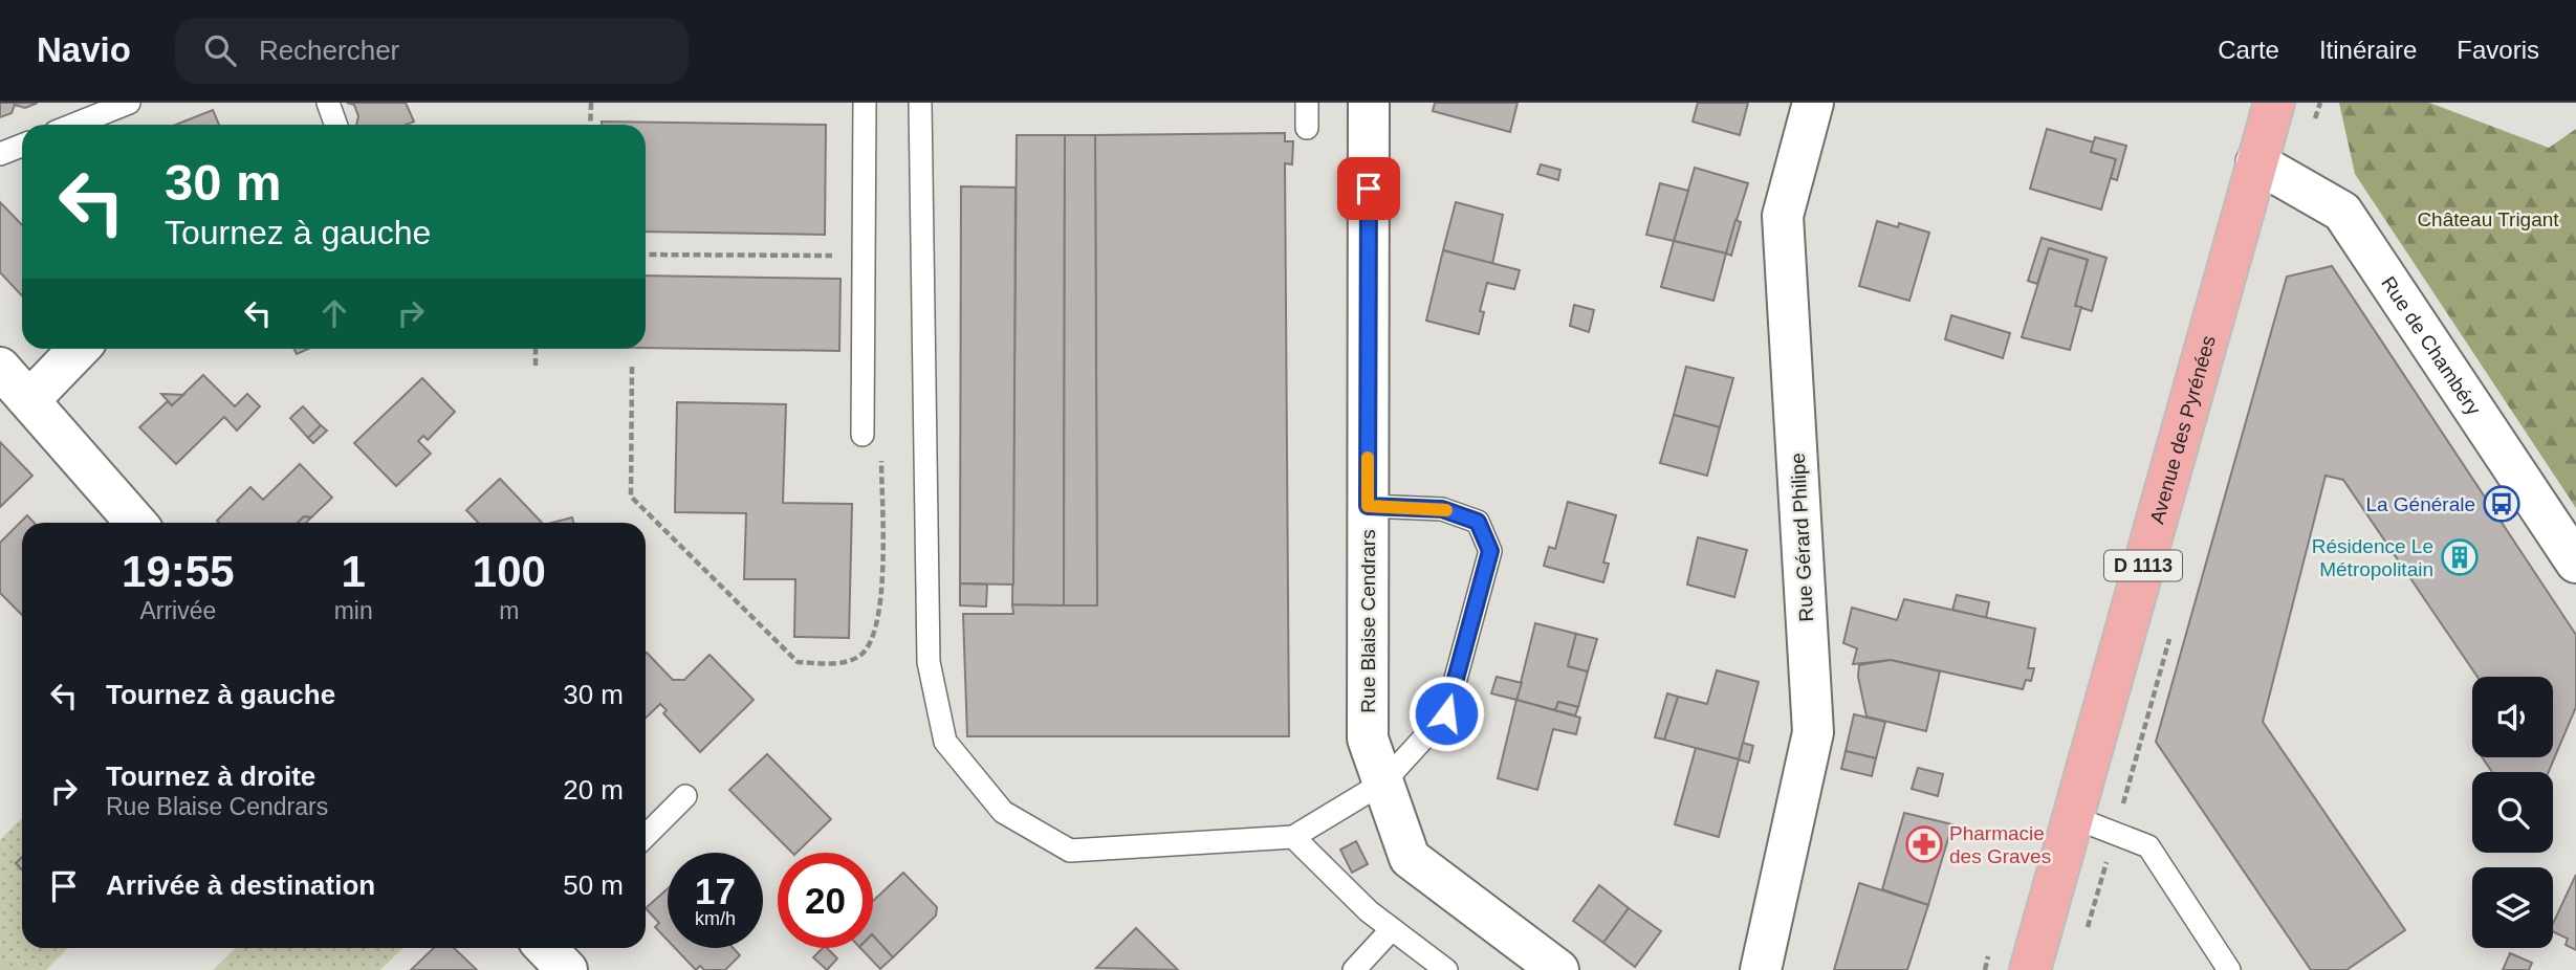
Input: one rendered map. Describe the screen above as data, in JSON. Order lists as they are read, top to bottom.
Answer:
{
  "streets": {
    "main road": ["Avenue des Pyrénées", "D 1113"],
    "street": ["Rue de Chambéry", "Rue Gérard Philipe", "Rue Blaise Cendrars"]
  },
  "crossings": [
    ["Rue de Chambéry", "Avenue des Pyrénées"]
  ],
  "parks": ["Château Trigant"],
  "places": {
    "bus stop": ["La Générale"],
    "building": ["Résidence Le Métropolitain"],
    "pharmacy": ["Pharmacie des Graves"]
  },
  "page": {
    "header": "Navio",
    "search": "Rechercher",
    "nav": ["Carte", "Itinéraire", "Favoris"],
    "turn": ["30 m", "Tournez à gauche"],
    "eta": [
      "19:55",
      "Arrivée",
      "1",
      "min",
      "100",
      "m"
    ],
    "list": [
      {
        "name": "Tournez à gauche",
        "value": "30 m"
      },
      {
        "name": "Tournez à droite",
        "note": "Rue Blaise Cendrars",
        "value": "20 m"
      },
      {
        "name": "Arrivée à destination",
        "value": "50 m"
      }
    ],
    "speed": "17 km/h",
    "limit": "20"
  }
}
